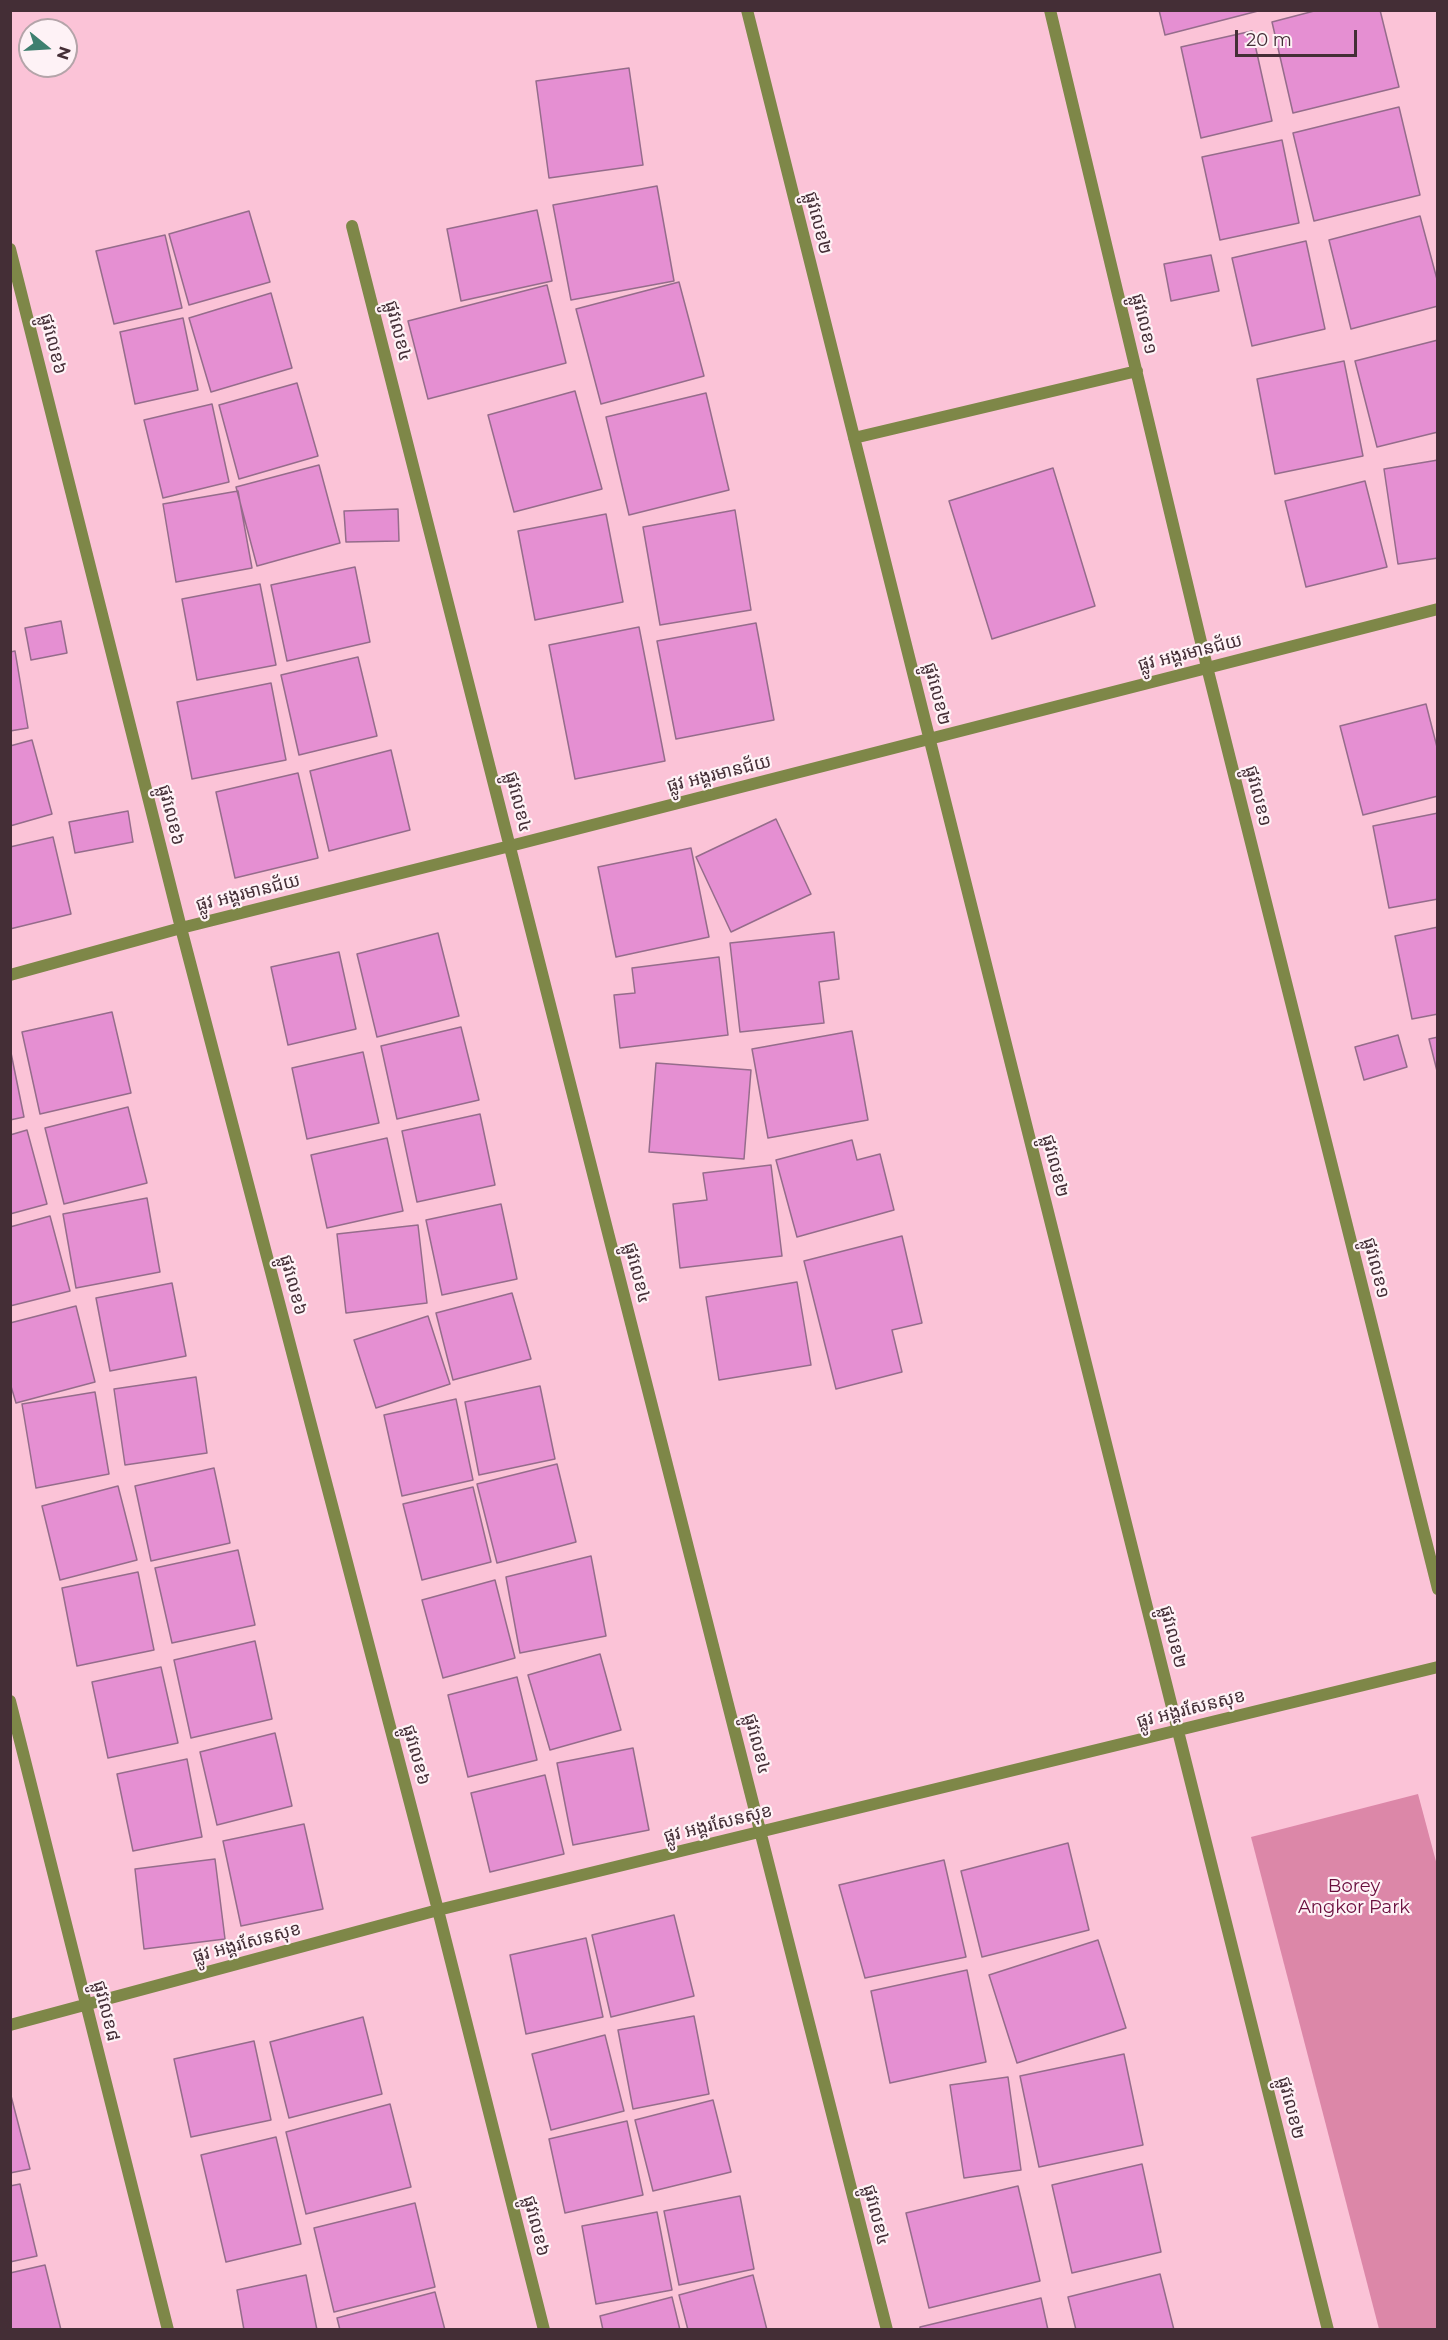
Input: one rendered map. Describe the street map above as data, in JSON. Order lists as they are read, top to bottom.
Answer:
{
  "streets": {
    "street": [
      "ផ្លូវលេខ២",
      "ផ្លូវលេខ១",
      "ផ្លូវលេខ៤",
      "ផ្លូវលេខ៦",
      "ផ្លូវ អង្គរមានជ័យ",
      "ផ្លូវ អង្គរសែនសុខ",
      "ផ្លូវលេខ៨"
    ]
  },
  "crossings": [
    ["ផ្លូវលេខ២", "ផ្លូវ អង្គរមានជ័យ"],
    ["ផ្លូវលេខ២", "ផ្លូវ អង្គរសែនសុខ"],
    ["ផ្លូវលេខ១", "ផ្លូវ អង្គរមានជ័យ"],
    ["ផ្លូវលេខ៤", "ផ្លូវ អង្គរមានជ័យ"],
    ["ផ្លូវលេខ៤", "ផ្លូវ អង្គរសែនសុខ"],
    ["ផ្លូវលេខ៦", "ផ្លូវ អង្គរមានជ័យ"],
    ["ផ្លូវលេខ៦", "ផ្លូវ អង្គរសែនសុខ"],
    ["ផ្លូវ អង្គរសែនសុខ", "ផ្លូវលេខ៨"]
  ],
  "parks": ["Borey Angkor Park"],
  "scale_bar": "20 m",
  "north": "right"
}
